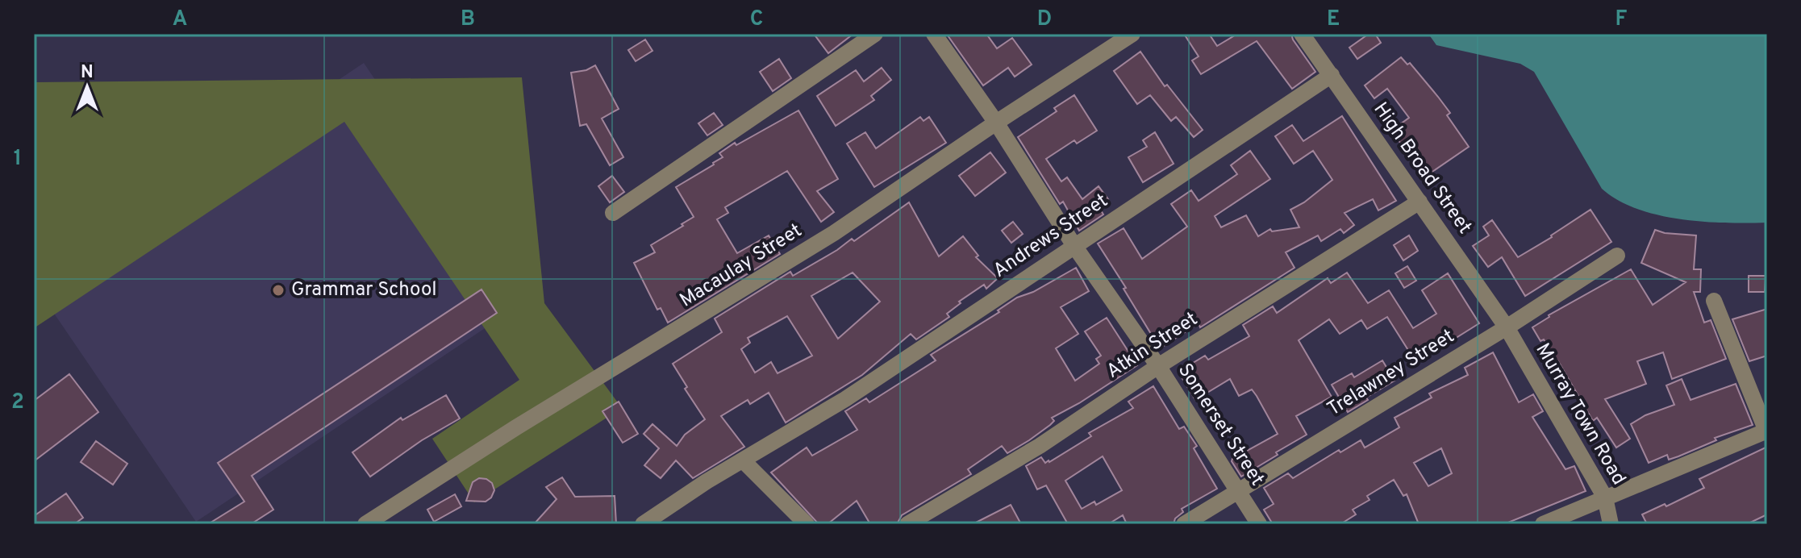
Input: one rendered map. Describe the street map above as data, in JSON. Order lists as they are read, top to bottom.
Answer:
{
  "streets": {
    "street": [
      "High Broad Street",
      "Andrews Street",
      "Macaulay Street",
      "Atkin Street",
      "Trelawney Street",
      "Murray Town Road",
      "Somerset Street"
    ]
  },
  "crossings": [
    ["High Broad Street", "Andrews Street"],
    ["High Broad Street", "Atkin Street"],
    ["High Broad Street", "Trelawney Street"],
    ["High Broad Street", "Murray Town Road"],
    ["Andrews Street", "Somerset Street"],
    ["Macaulay Street", "Somerset Street"],
    ["Atkin Street", "Somerset Street"],
    ["Trelawney Street", "Murray Town Road"],
    ["Trelawney Street", "Somerset Street"]
  ],
  "places": ["Grammar School"],
  "north": "top",
  "grid": {
    "columns": [
      "A",
      "B",
      "C",
      "D",
      "E",
      "F"
    ],
    "rows": ["1", "2"]
  }
}
